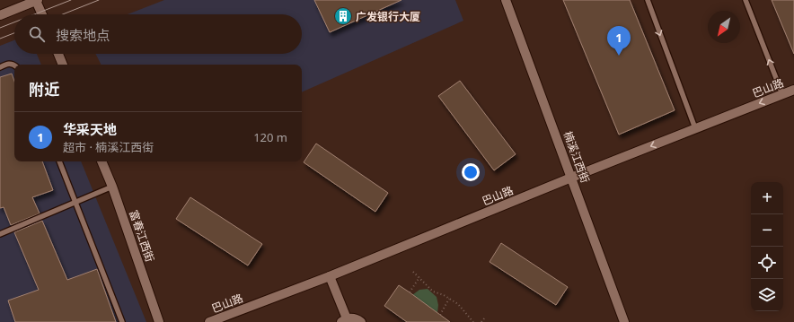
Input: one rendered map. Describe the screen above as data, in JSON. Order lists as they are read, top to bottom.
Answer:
{
  "streets": {
    "street": ["巴山路", "楠溪江西街", "富春江西街"]
  },
  "crossings": [
    ["巴山路", "楠溪江西街"]
  ],
  "one_way": ["巴山路"],
  "places": {
    "building": ["广发银行大厦"]
  },
  "north": "bottom left",
  "page": {
    "search": "搜索地点",
    "pins": "1",
    "heading": "附近",
    "list": [
      {
        "mark": "1",
        "name": "华采天地",
        "note": "超市 · 楠溪江西街",
        "value": "120 m"
      }
    ],
    "map_buttons": ["+", "−"]
  }
}
